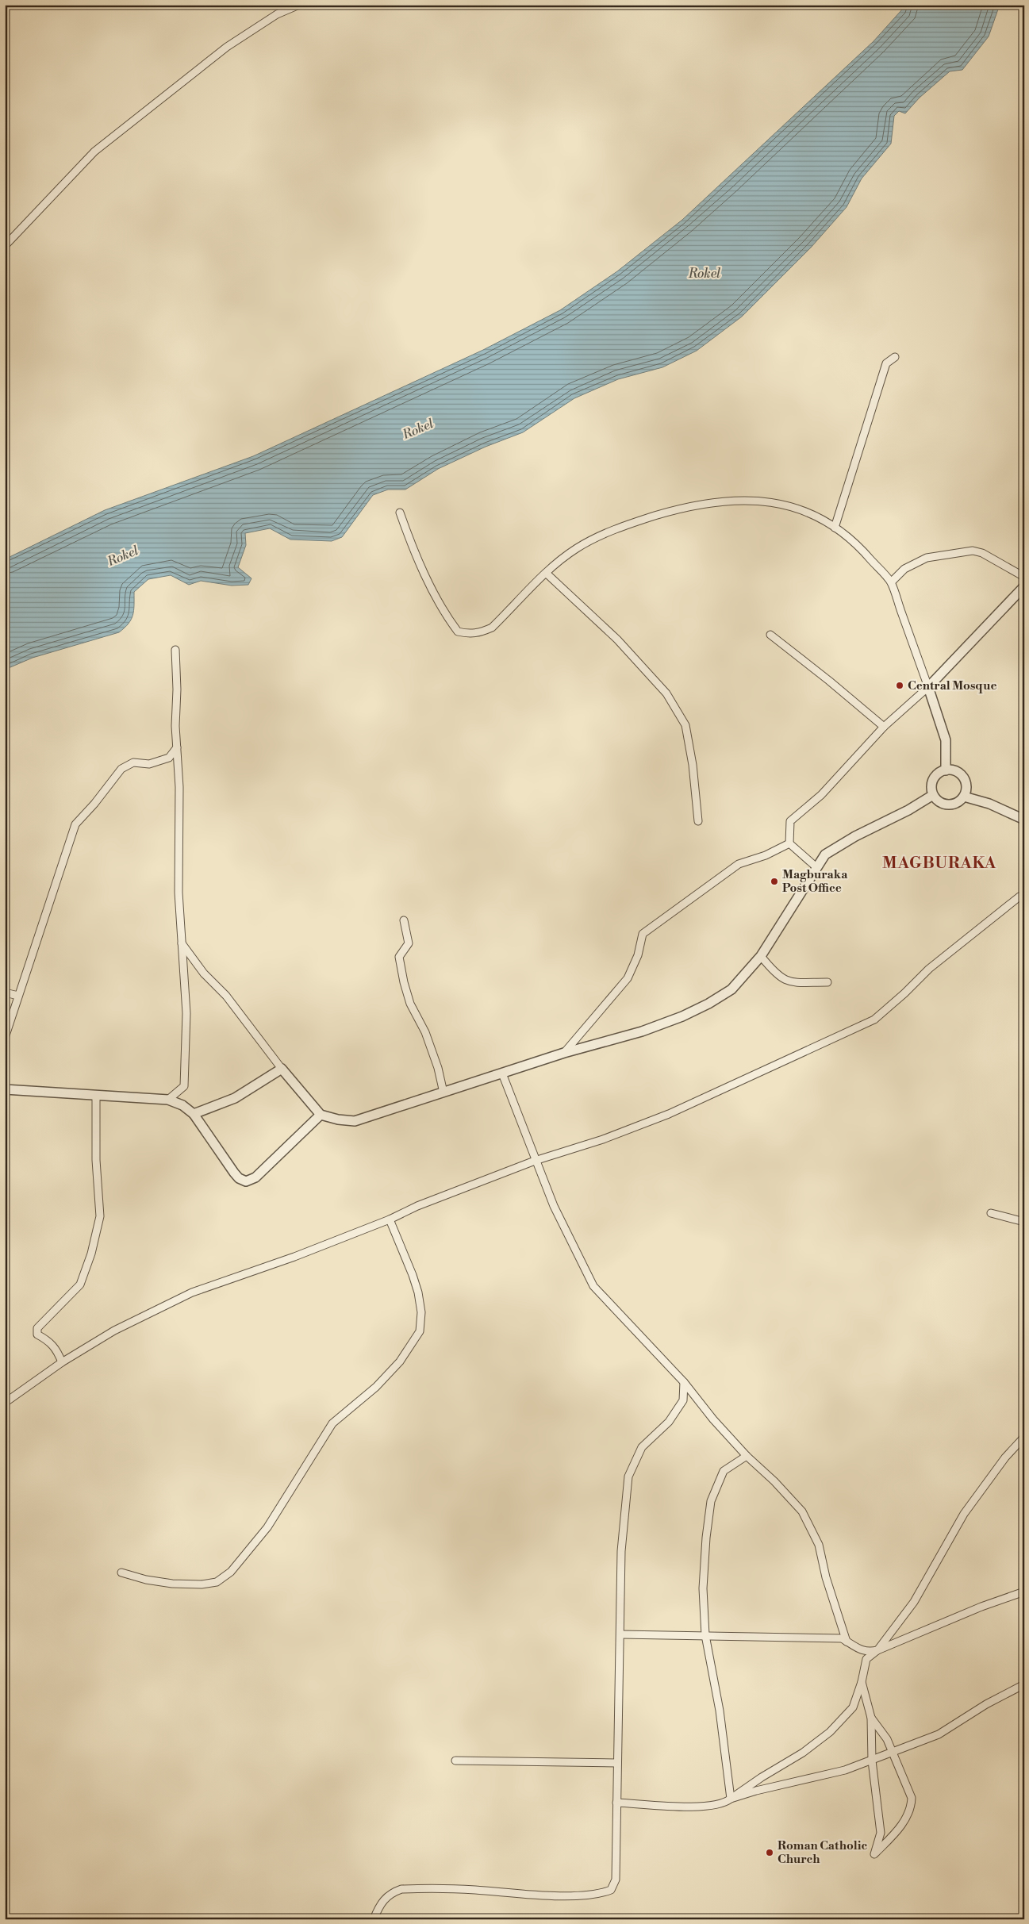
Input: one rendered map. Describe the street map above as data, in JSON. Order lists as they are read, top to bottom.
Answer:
{
  "districts": ["MAGBURAKA"],
  "water": ["Rokel"],
  "places": ["Central Mosque", "Magburaka Post Office", "Roman Catholic Church"]
}
